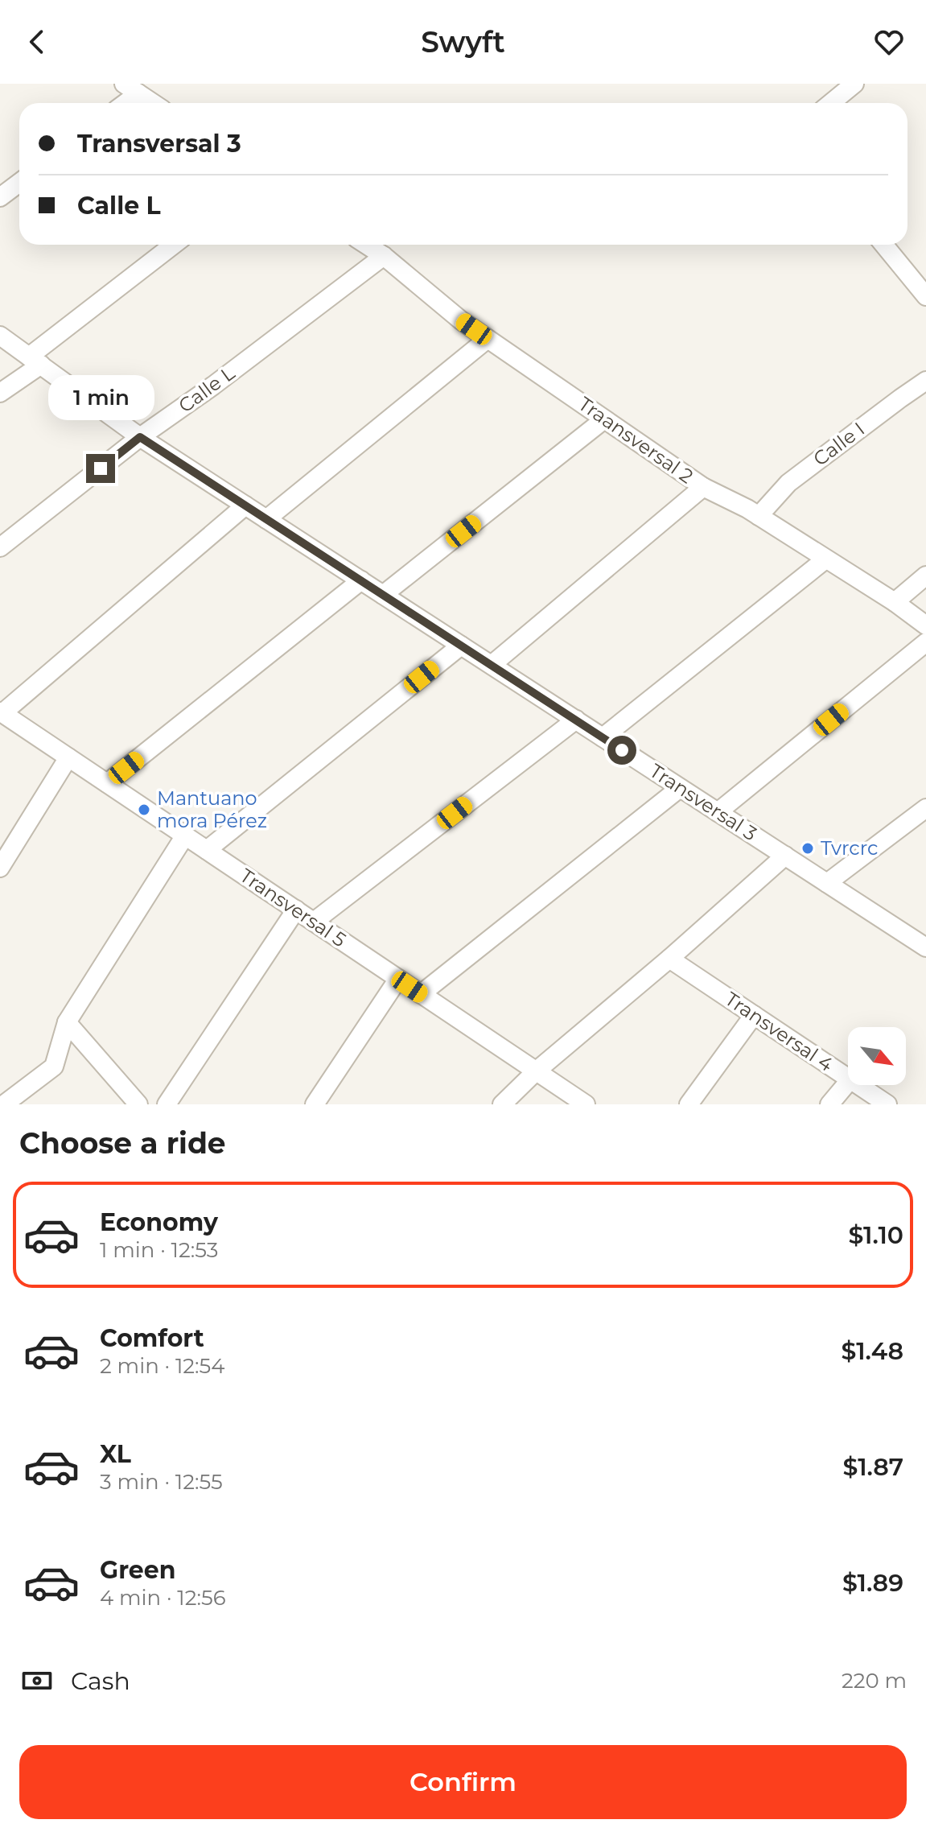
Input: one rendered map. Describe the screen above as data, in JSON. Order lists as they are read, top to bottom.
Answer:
{
  "streets": {
    "street": [
      "Calle L",
      "Traansversal 2",
      "Calle I",
      "Transversal 3",
      "Transversal 5",
      "Transversal 4"
    ]
  },
  "crossings": [
    ["Calle L", "Traansversal 2"],
    ["Calle L", "Transversal 3"],
    ["Traansversal 2", "Calle I"]
  ],
  "places": ["Mantuano mora Pérez", "Tvrcrc"],
  "north": "bottom right",
  "page": {
    "header": "Swyft",
    "banner": ["Transversal 3", "Calle L"],
    "bubble": "1 min",
    "heading": "Choose a ride",
    "list": [
      {
        "name": "Economy",
        "note": "1 min · 12:53",
        "value": "$1.10"
      },
      {
        "name": "Comfort",
        "note": "2 min · 12:54",
        "value": "$1.48"
      },
      {
        "name": "XL",
        "note": "3 min · 12:55",
        "value": "$1.87"
      },
      {
        "name": "Green",
        "note": "4 min · 12:56",
        "value": "$1.89"
      }
    ],
    "pay": ["Cash", "220 m"],
    "buttons": "Confirm"
  }
}
